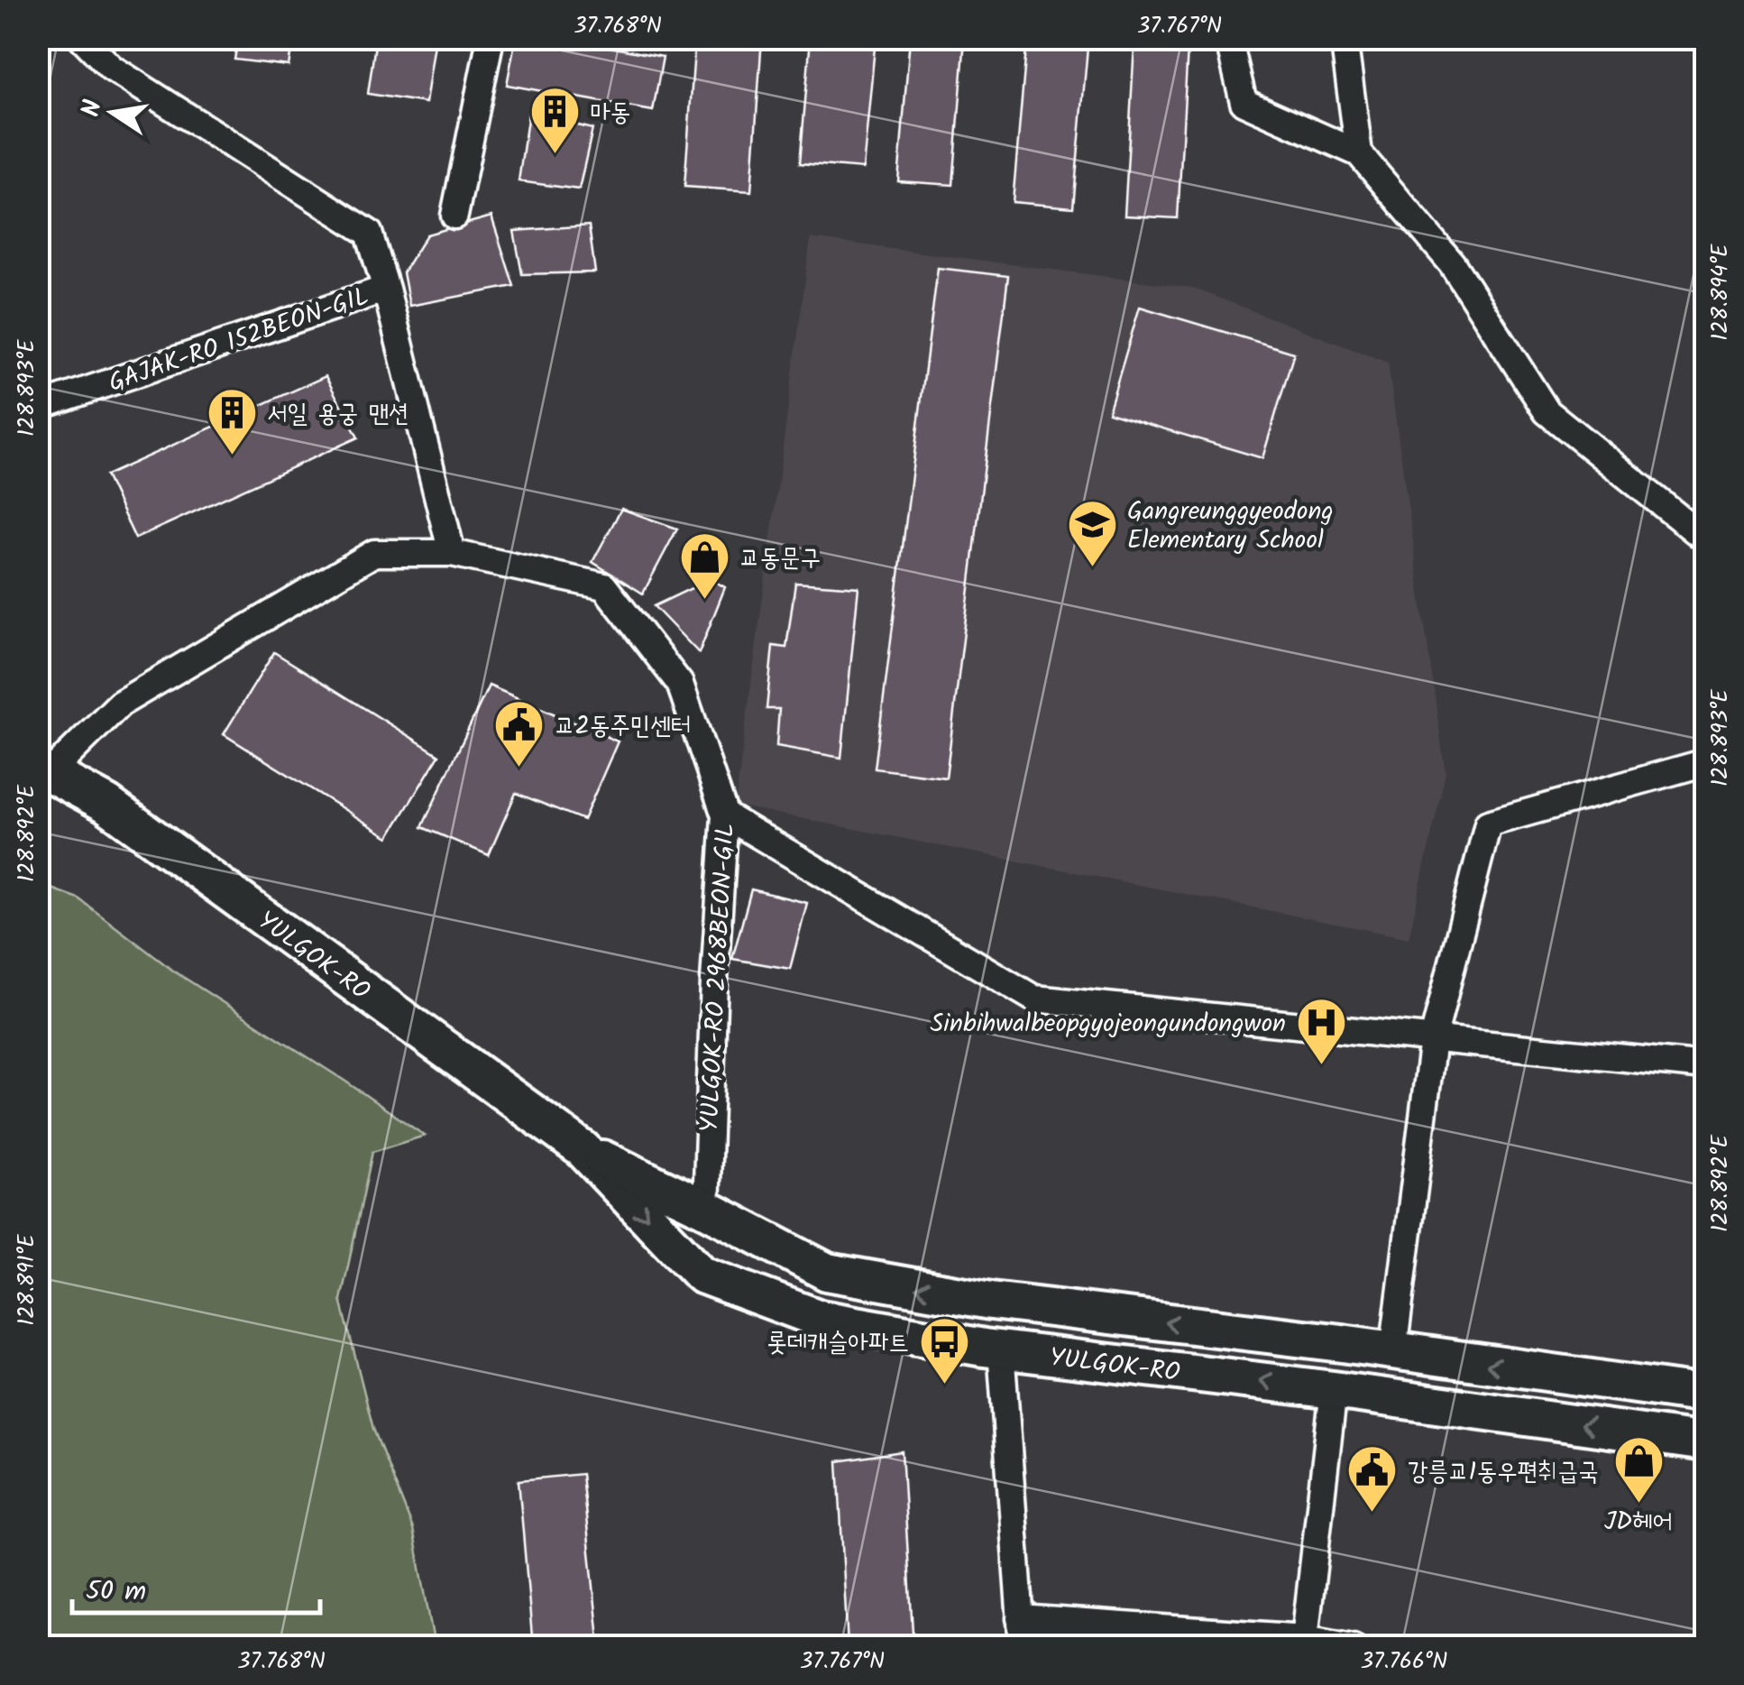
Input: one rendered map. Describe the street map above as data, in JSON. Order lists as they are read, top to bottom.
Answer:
{
  "streets": {
    "street": ["GAJAK-RO 152BEON-GIL", "YULGOK-RO", "YULGOK-RO 2968BEON-GIL"]
  },
  "crossings": [
    ["YULGOK-RO", "YULGOK-RO 2968BEON-GIL"]
  ],
  "places": {
    "building": ["마동", "서일 용궁 맨션"],
    "school or university": ["Gangreunggyeodong Elementary School"],
    "shop": ["교동문구", "JD헤어"],
    "public building": ["교2동주민센터", "강릉교1동우편취급국"],
    "hospital": ["Sinbihwalbeopgyojeongundongwon"],
    "bus stop": ["롯데캐슬아파트"]
  },
  "scale_bar": "50 m",
  "north": "left",
  "coordinates": [
    "37.768°N",
    "37.767°N",
    "128.894°E",
    "128.893°E",
    "128.892°E",
    "128.891°E",
    "37.766°N"
  ]
}
